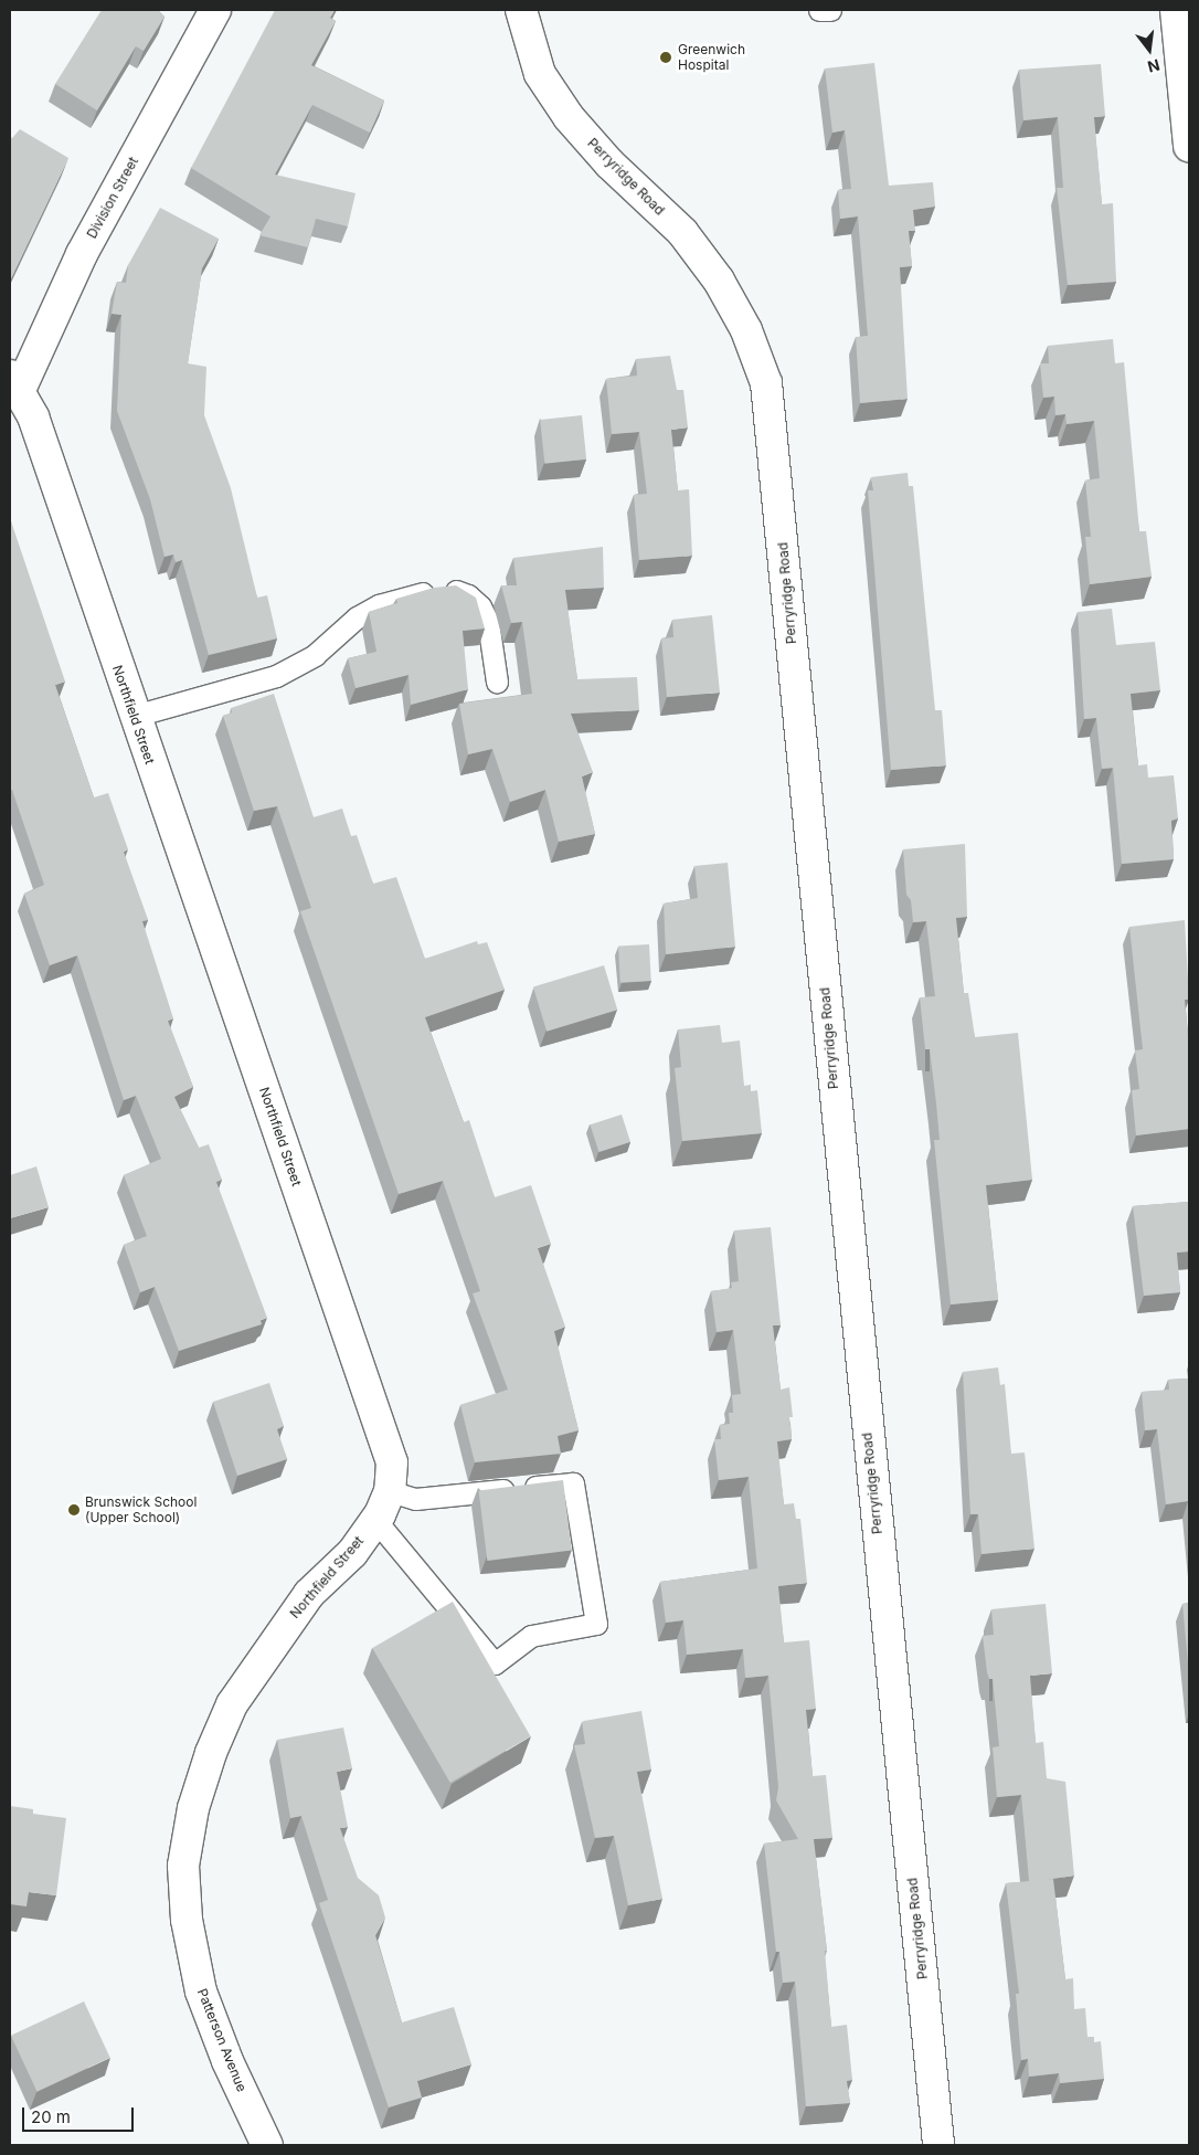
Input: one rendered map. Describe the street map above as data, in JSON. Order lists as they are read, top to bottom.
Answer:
{
  "streets": {
    "street": [
      "Perryridge Road",
      "Division Street",
      "Northfield Street",
      "Patterson Avenue"
    ]
  },
  "crossings": [
    ["Division Street", "Northfield Street"],
    ["Northfield Street", "Patterson Avenue"]
  ],
  "places": ["Greenwich Hospital", "Brunswick School (Upper School)"],
  "scale_bar": "20 m",
  "north": "bottom"
}
